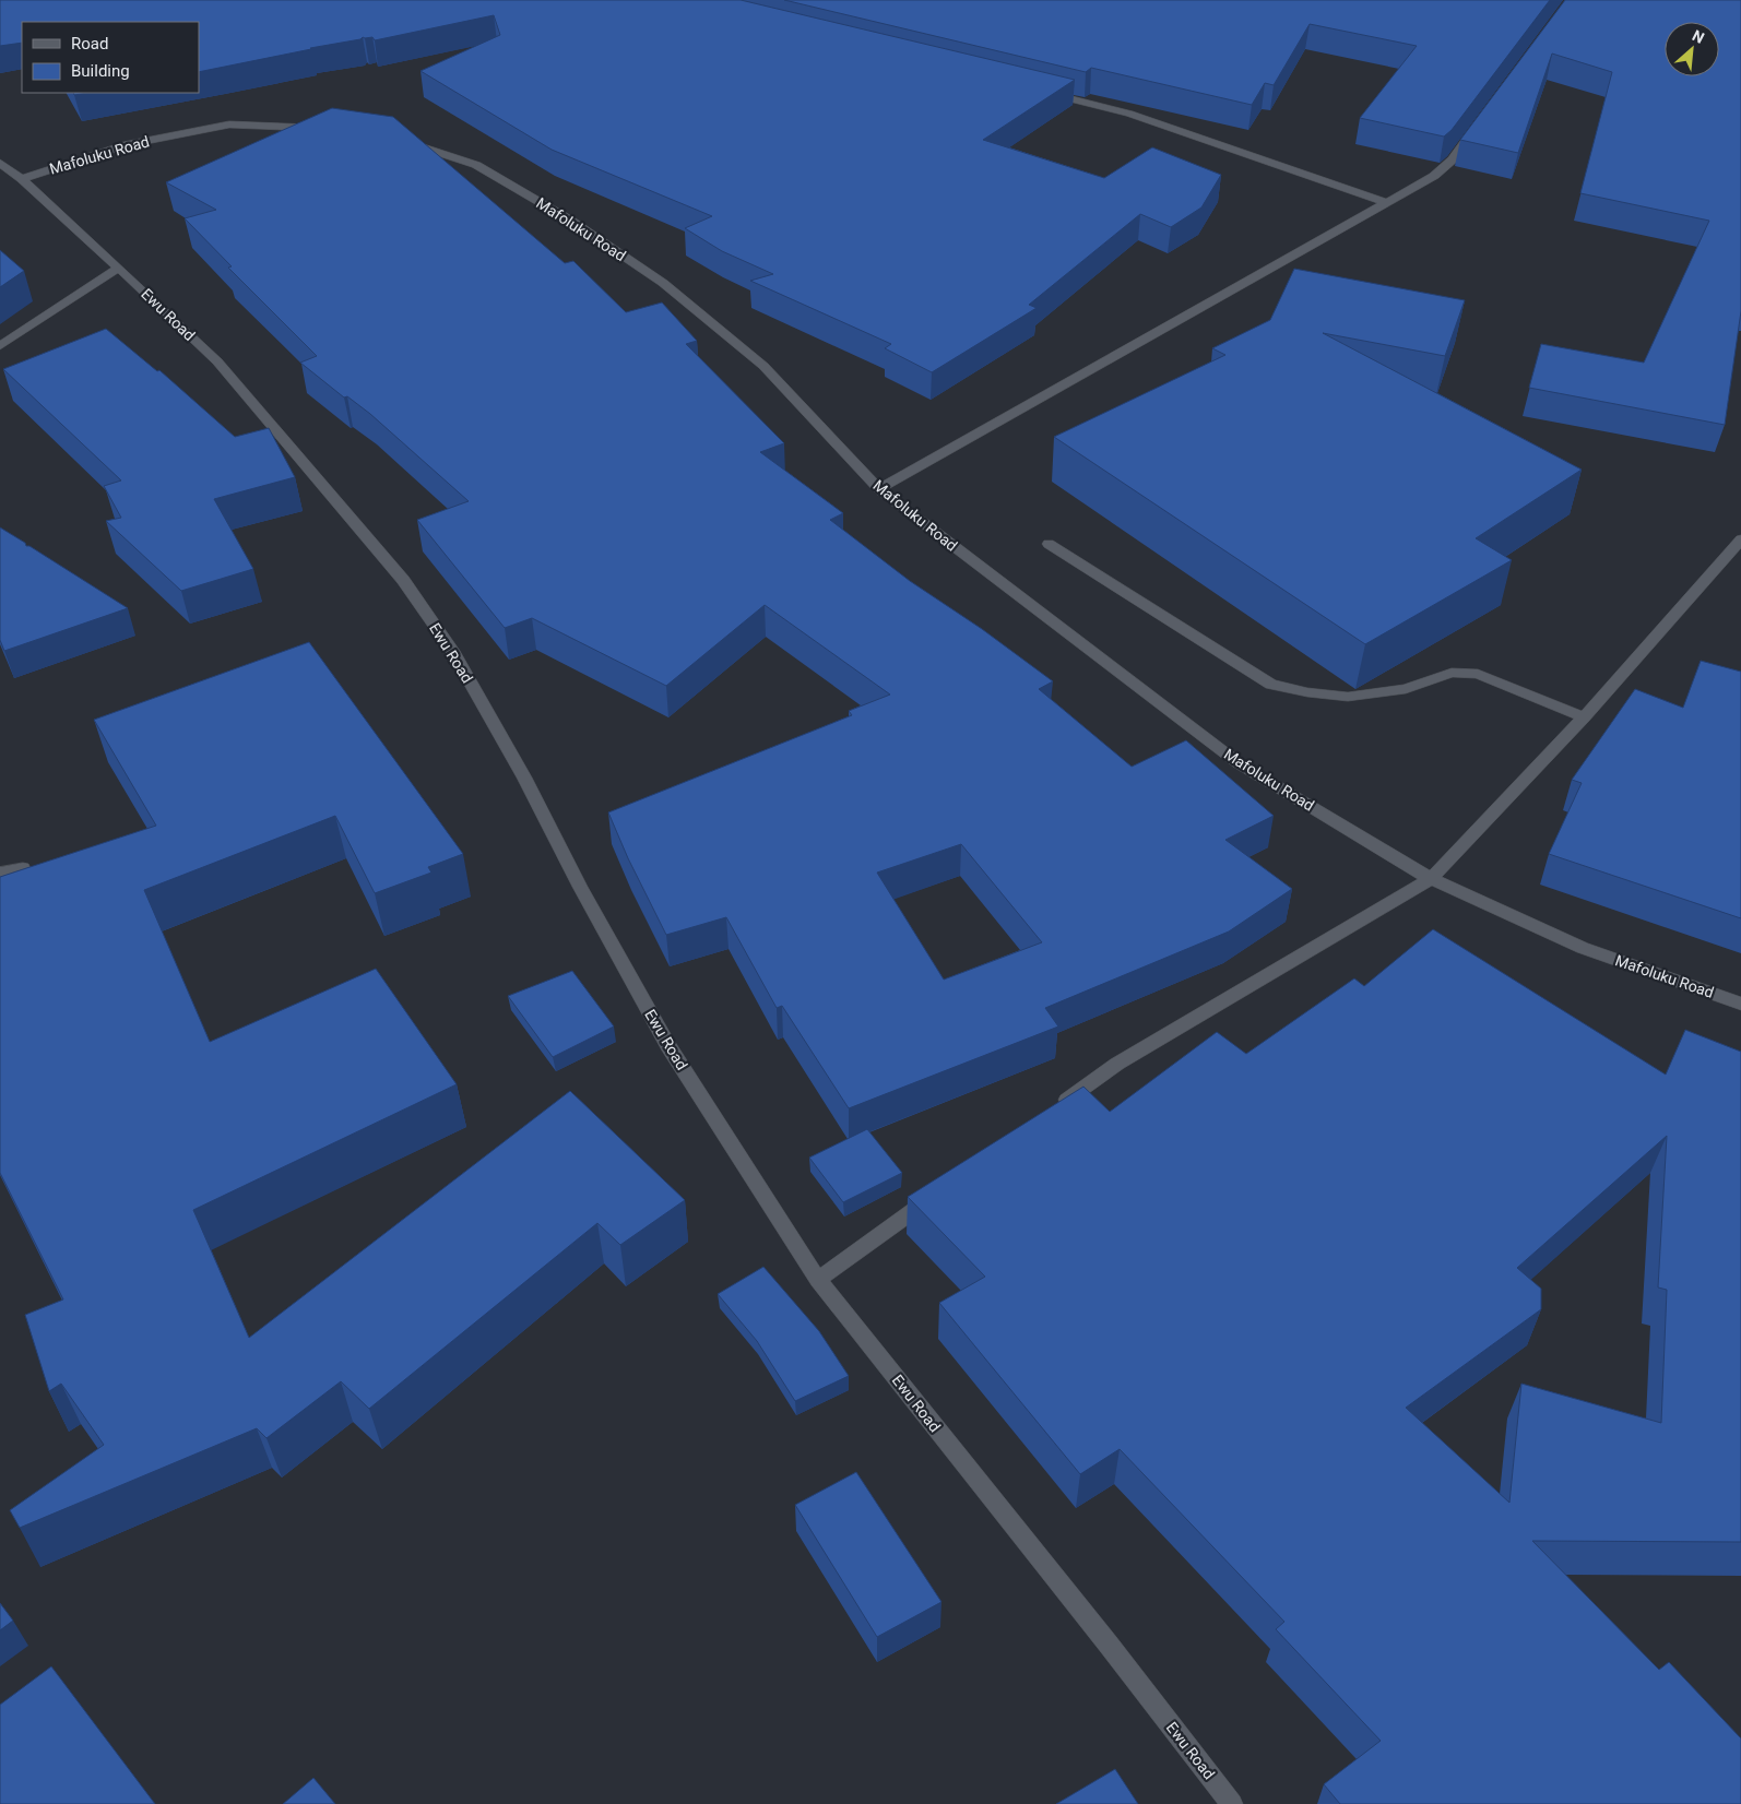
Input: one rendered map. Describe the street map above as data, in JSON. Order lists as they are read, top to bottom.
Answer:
{
  "streets": {
    "street": ["Mafoluku Road", "Ewu Road"]
  },
  "crossings": [
    ["Mafoluku Road", "Ewu Road"]
  ],
  "legend": ["Road", "Building"],
  "north": "top right"
}
